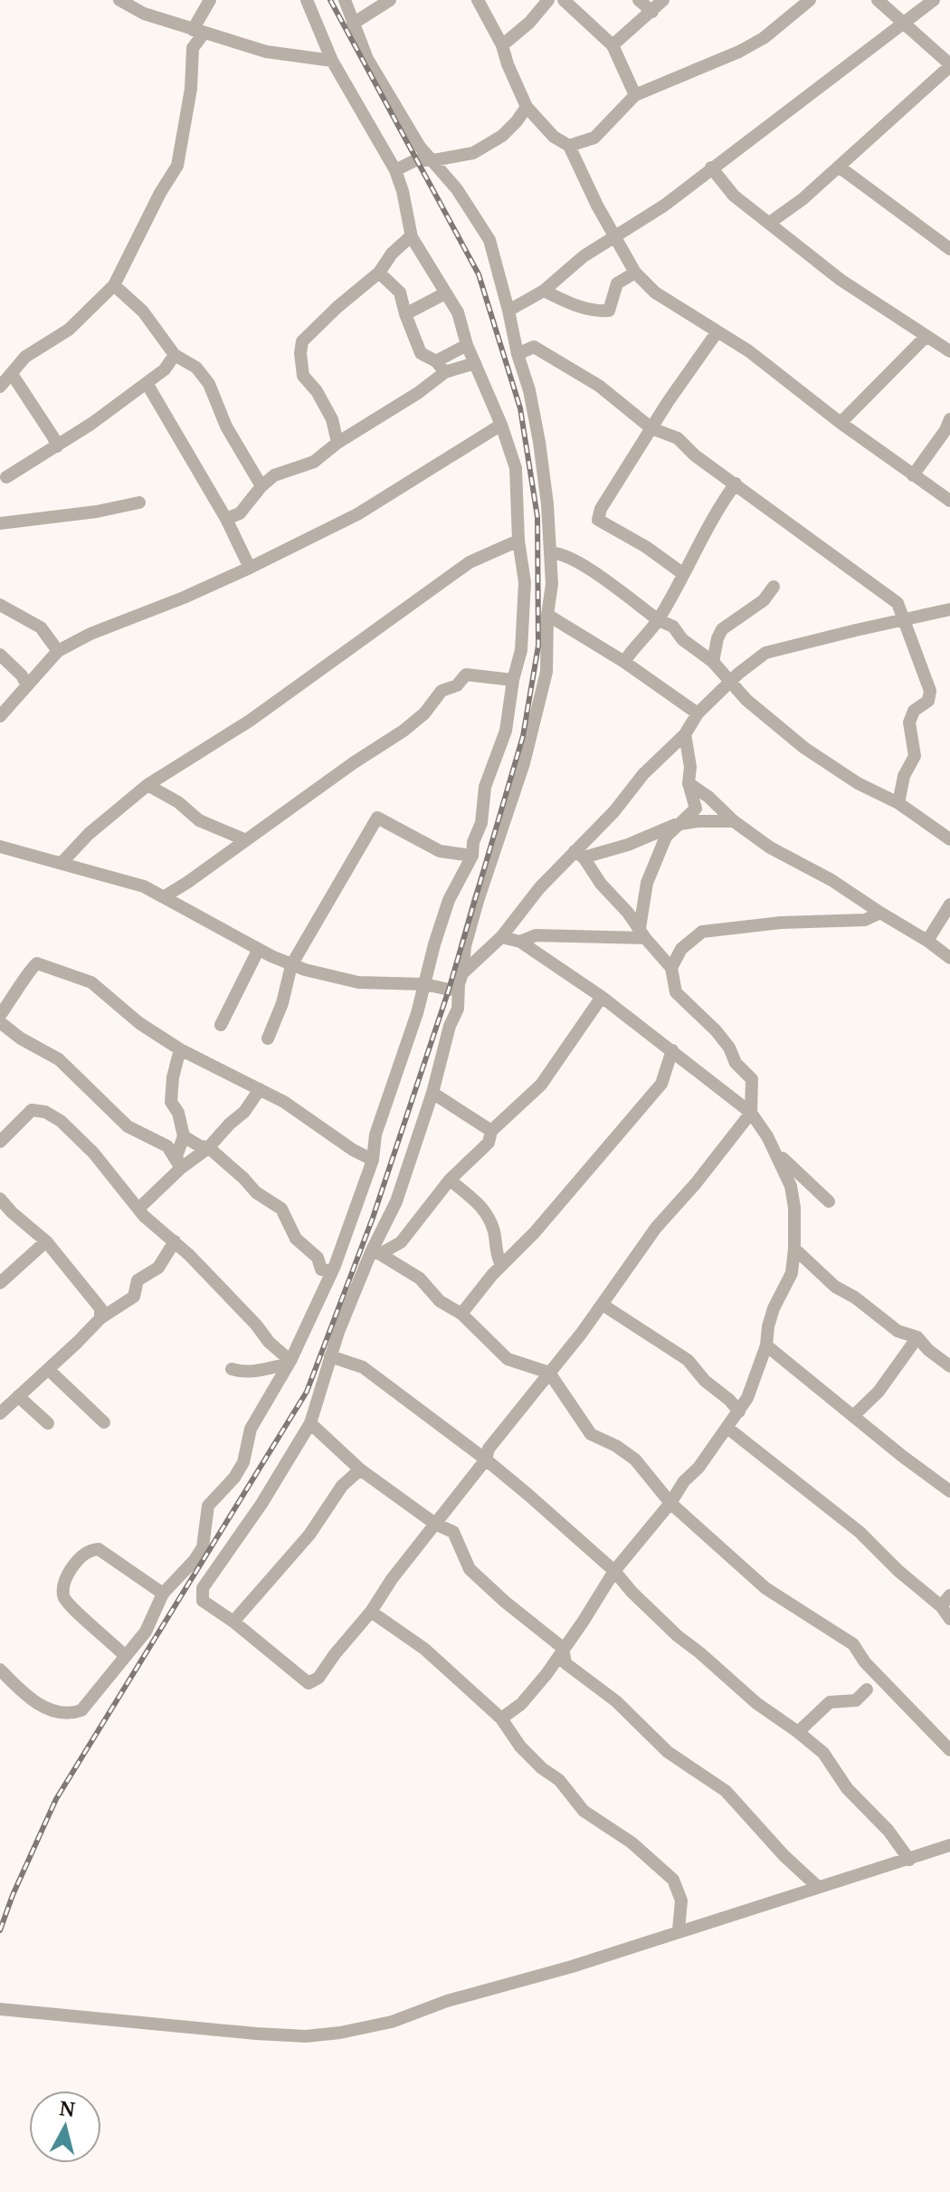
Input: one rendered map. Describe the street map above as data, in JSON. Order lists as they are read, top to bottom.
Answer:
{
  "north": "top"
}
